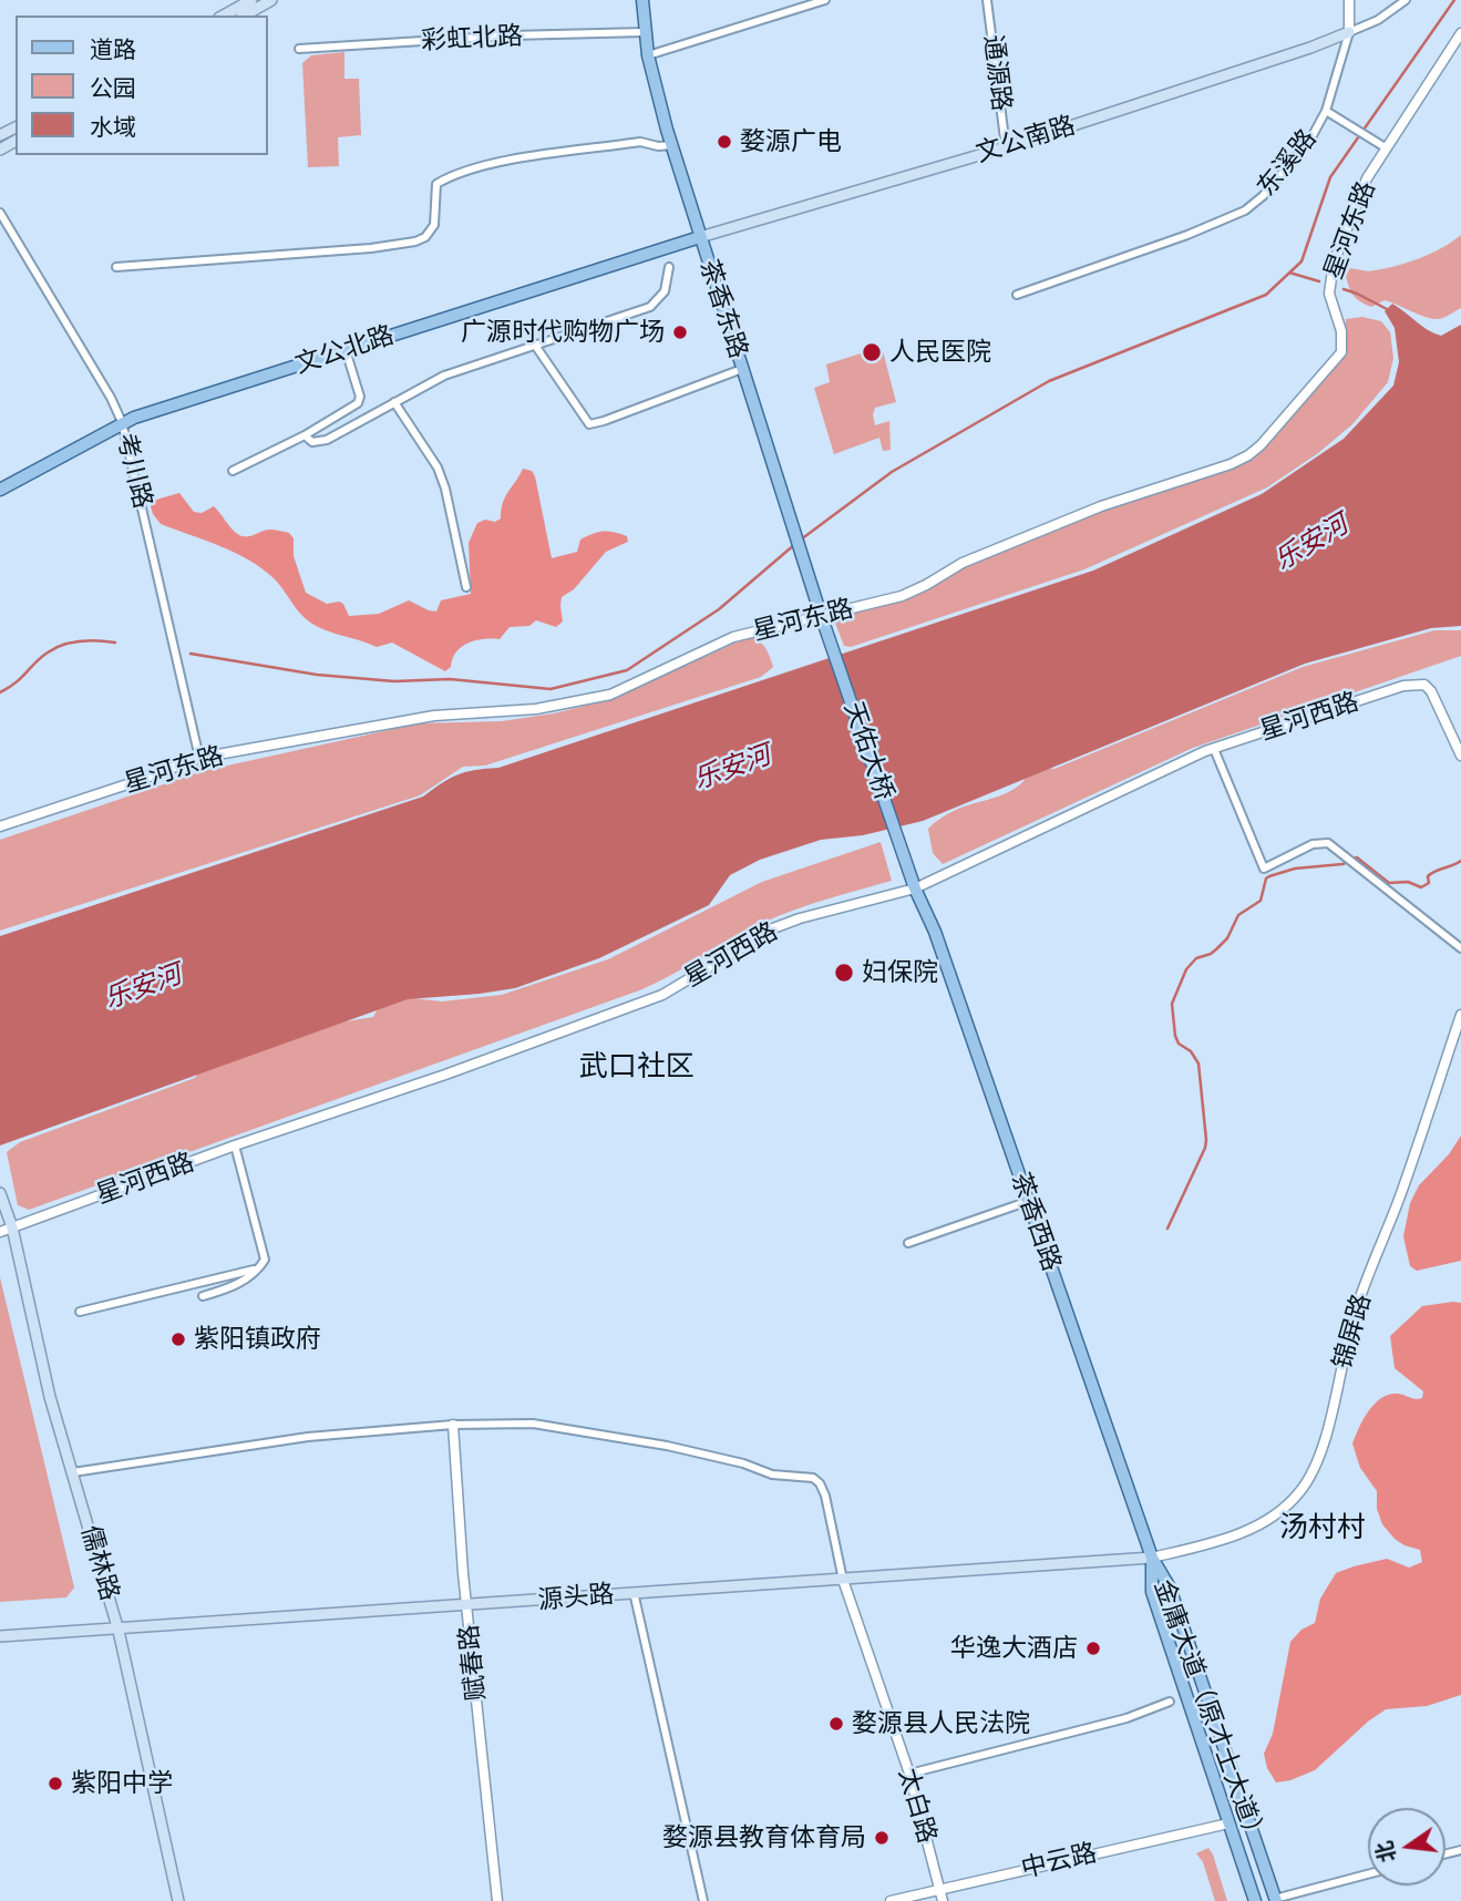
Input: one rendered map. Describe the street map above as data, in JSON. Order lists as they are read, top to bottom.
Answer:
{
  "streets": {
    "main road": [
      "文公南路",
      "茶香东路",
      "文公北路",
      "天佑大桥",
      "茶香西路",
      "儒林路",
      "源头路",
      "金庸大道（原才士大道）"
    ],
    "street": [
      "彩虹北路",
      "通源路",
      "东溪路",
      "星河东路",
      "考川路",
      "星河西路",
      "锦屏路",
      "赋春路",
      "太白路",
      "中云路"
    ]
  },
  "crossings": [
    ["彩虹北路", "茶香东路"],
    ["通源路", "文公南路"],
    ["文公南路", "东溪路"],
    ["文公南路", "茶香东路"],
    ["文公南路", "文公北路"],
    ["星河东路", "茶香东路"],
    ["星河东路", "考川路"],
    ["星河东路", "天佑大桥"],
    ["茶香东路", "文公北路"],
    ["茶香东路", "天佑大桥"],
    ["文公北路", "考川路"],
    ["星河西路", "天佑大桥"],
    ["星河西路", "茶香西路"],
    ["星河西路", "儒林路"],
    ["天佑大桥", "茶香西路"],
    ["茶香西路", "锦屏路"],
    ["茶香西路", "源头路"],
    ["茶香西路", "金庸大道（原才士大道）"],
    ["锦屏路", "源头路"],
    ["锦屏路", "金庸大道（原才士大道）"],
    ["儒林路", "源头路"],
    ["源头路", "赋春路"],
    ["源头路", "金庸大道（原才士大道）"],
    ["源头路", "太白路"],
    ["金庸大道（原才士大道）", "中云路"],
    ["太白路", "中云路"]
  ],
  "districts": ["武口社区", "汤村村"],
  "water": ["乐安河"],
  "places": [
    "婺源广电",
    "广源时代购物广场",
    "人民医院",
    "妇保院",
    "紫阳镇政府",
    "华逸大酒店",
    "婺源县人民法院",
    "紫阳中学",
    "婺源县教育体育局"
  ],
  "legend": ["道路", "公园", "水域"],
  "north": "left"
}
